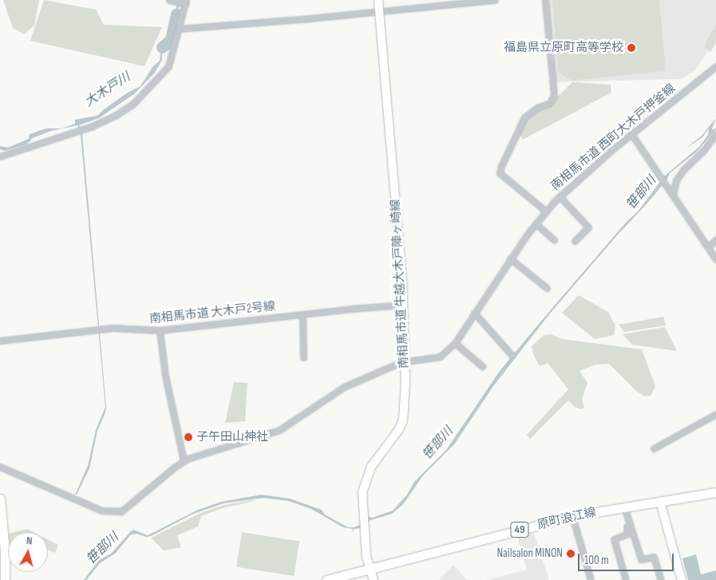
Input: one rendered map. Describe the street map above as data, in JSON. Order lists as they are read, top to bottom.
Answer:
{
  "streets": {
    "main road": ["原町浪江線", "49"],
    "street": ["南相馬市道 西町大木戸押釜線", "南相馬市道 牛越大木戸陣ヶ崎線", "南相馬市道 大木戸2号線"]
  },
  "crossings": [
    ["南相馬市道 西町大木戸押釜線", "南相馬市道 牛越大木戸陣ヶ崎線"],
    ["南相馬市道 牛越大木戸陣ヶ崎線", "南相馬市道 大木戸2号線"],
    ["南相馬市道 牛越大木戸陣ヶ崎線", "原町浪江線"]
  ],
  "water": ["大木戸川", "笹部川"],
  "places": ["福島県立原町高等学校", "子午田山神社", "Nailsalon MINON"],
  "scale_bar": "100 m",
  "north": "top"
}
